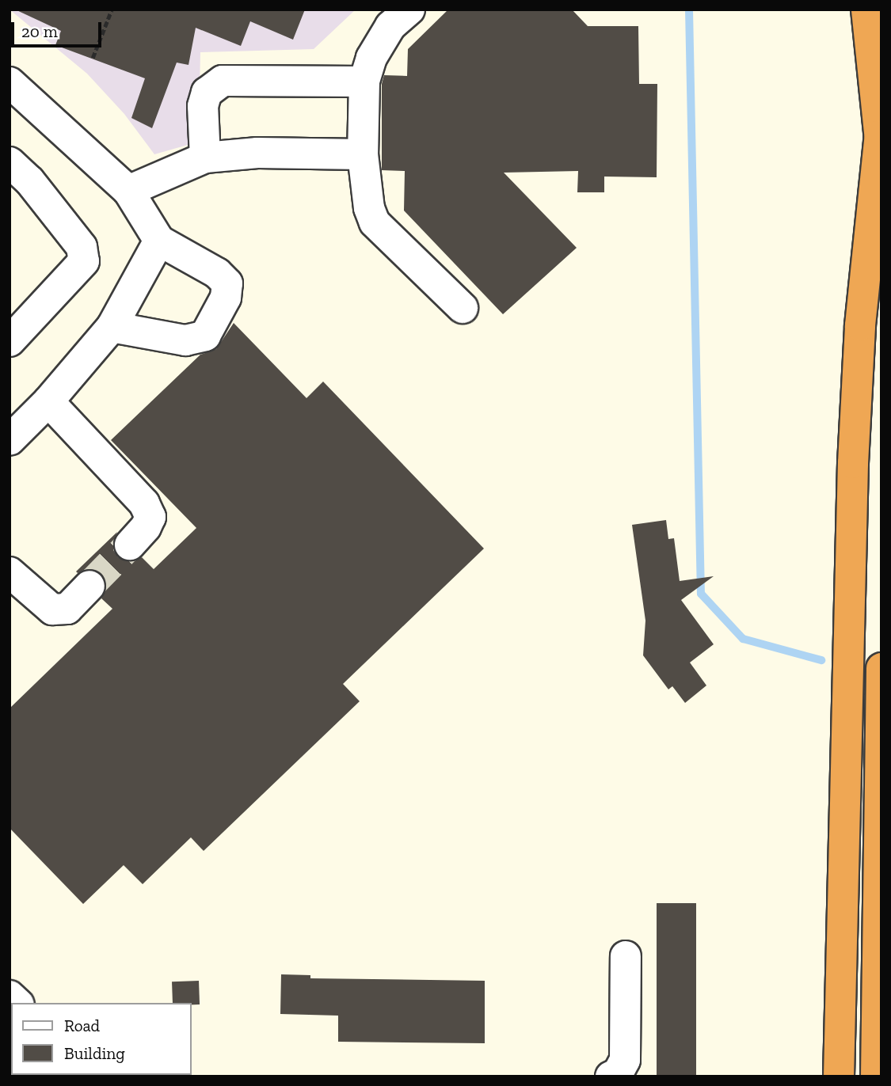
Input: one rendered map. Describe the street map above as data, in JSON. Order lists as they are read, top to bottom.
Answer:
{
  "legend": ["Road", "Building"],
  "scale_bar": "20 m"
}
